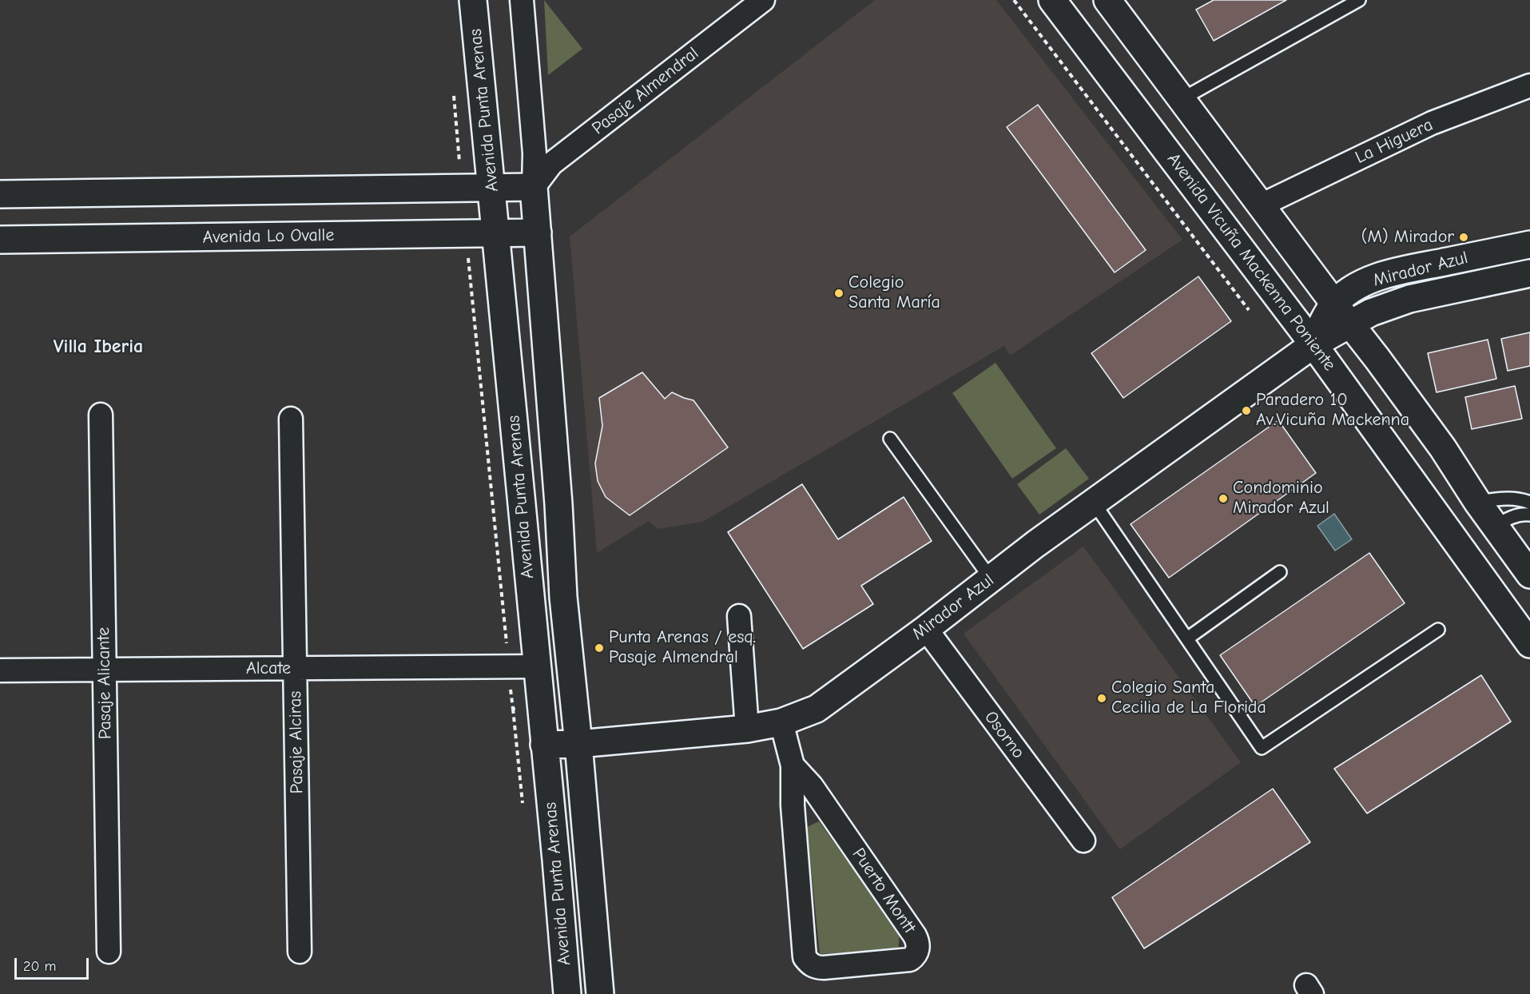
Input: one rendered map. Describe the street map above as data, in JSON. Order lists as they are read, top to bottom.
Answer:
{
  "streets": {
    "main road": [
      "Avenida Punta Arenas",
      "Avenida Lo Ovalle",
      "Avenida Vicuña Mackenna Poniente",
      "Mirador Azul"
    ],
    "street": [
      "Pasaje Almendral",
      "La Higuera",
      "Alcate",
      "Pasaje Alicante",
      "Osorno",
      "Pasaje Alciras",
      "Puerto Montt"
    ]
  },
  "crossings": [
    ["Pasaje Almendral", "Avenida Punta Arenas"],
    ["Avenida Punta Arenas", "Avenida Lo Ovalle"],
    ["Avenida Punta Arenas", "Mirador Azul"],
    ["Avenida Punta Arenas", "Alcate"],
    ["Avenida Vicuña Mackenna Poniente", "Mirador Azul"],
    ["Mirador Azul", "Osorno"],
    ["Mirador Azul", "Puerto Montt"],
    ["Alcate", "Pasaje Alicante"],
    ["Alcate", "Pasaje Alciras"]
  ],
  "districts": ["Villa Iberia"],
  "places": [
    "(M) Mirador",
    "Colegio Santa María",
    "Paradero 10 Av.Vicuña Mackenna",
    "Condominio Mirador Azul",
    "Punta Arenas / esq. Pasaje Almendral",
    "Colegio Santa Cecilia de La Florida"
  ],
  "scale_bar": "20 m"
}
